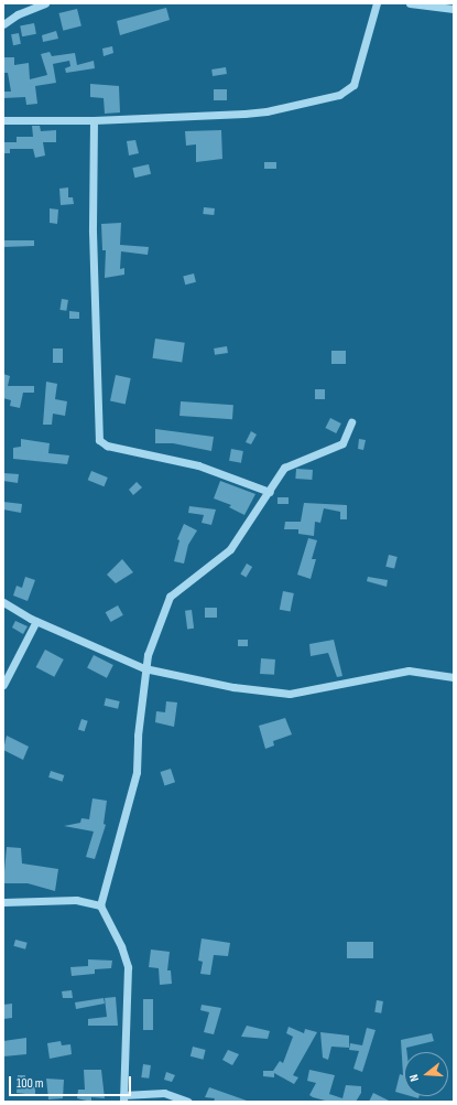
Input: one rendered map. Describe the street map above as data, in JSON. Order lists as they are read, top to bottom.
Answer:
{
  "scale_bar": "100 m",
  "north": "left"
}
